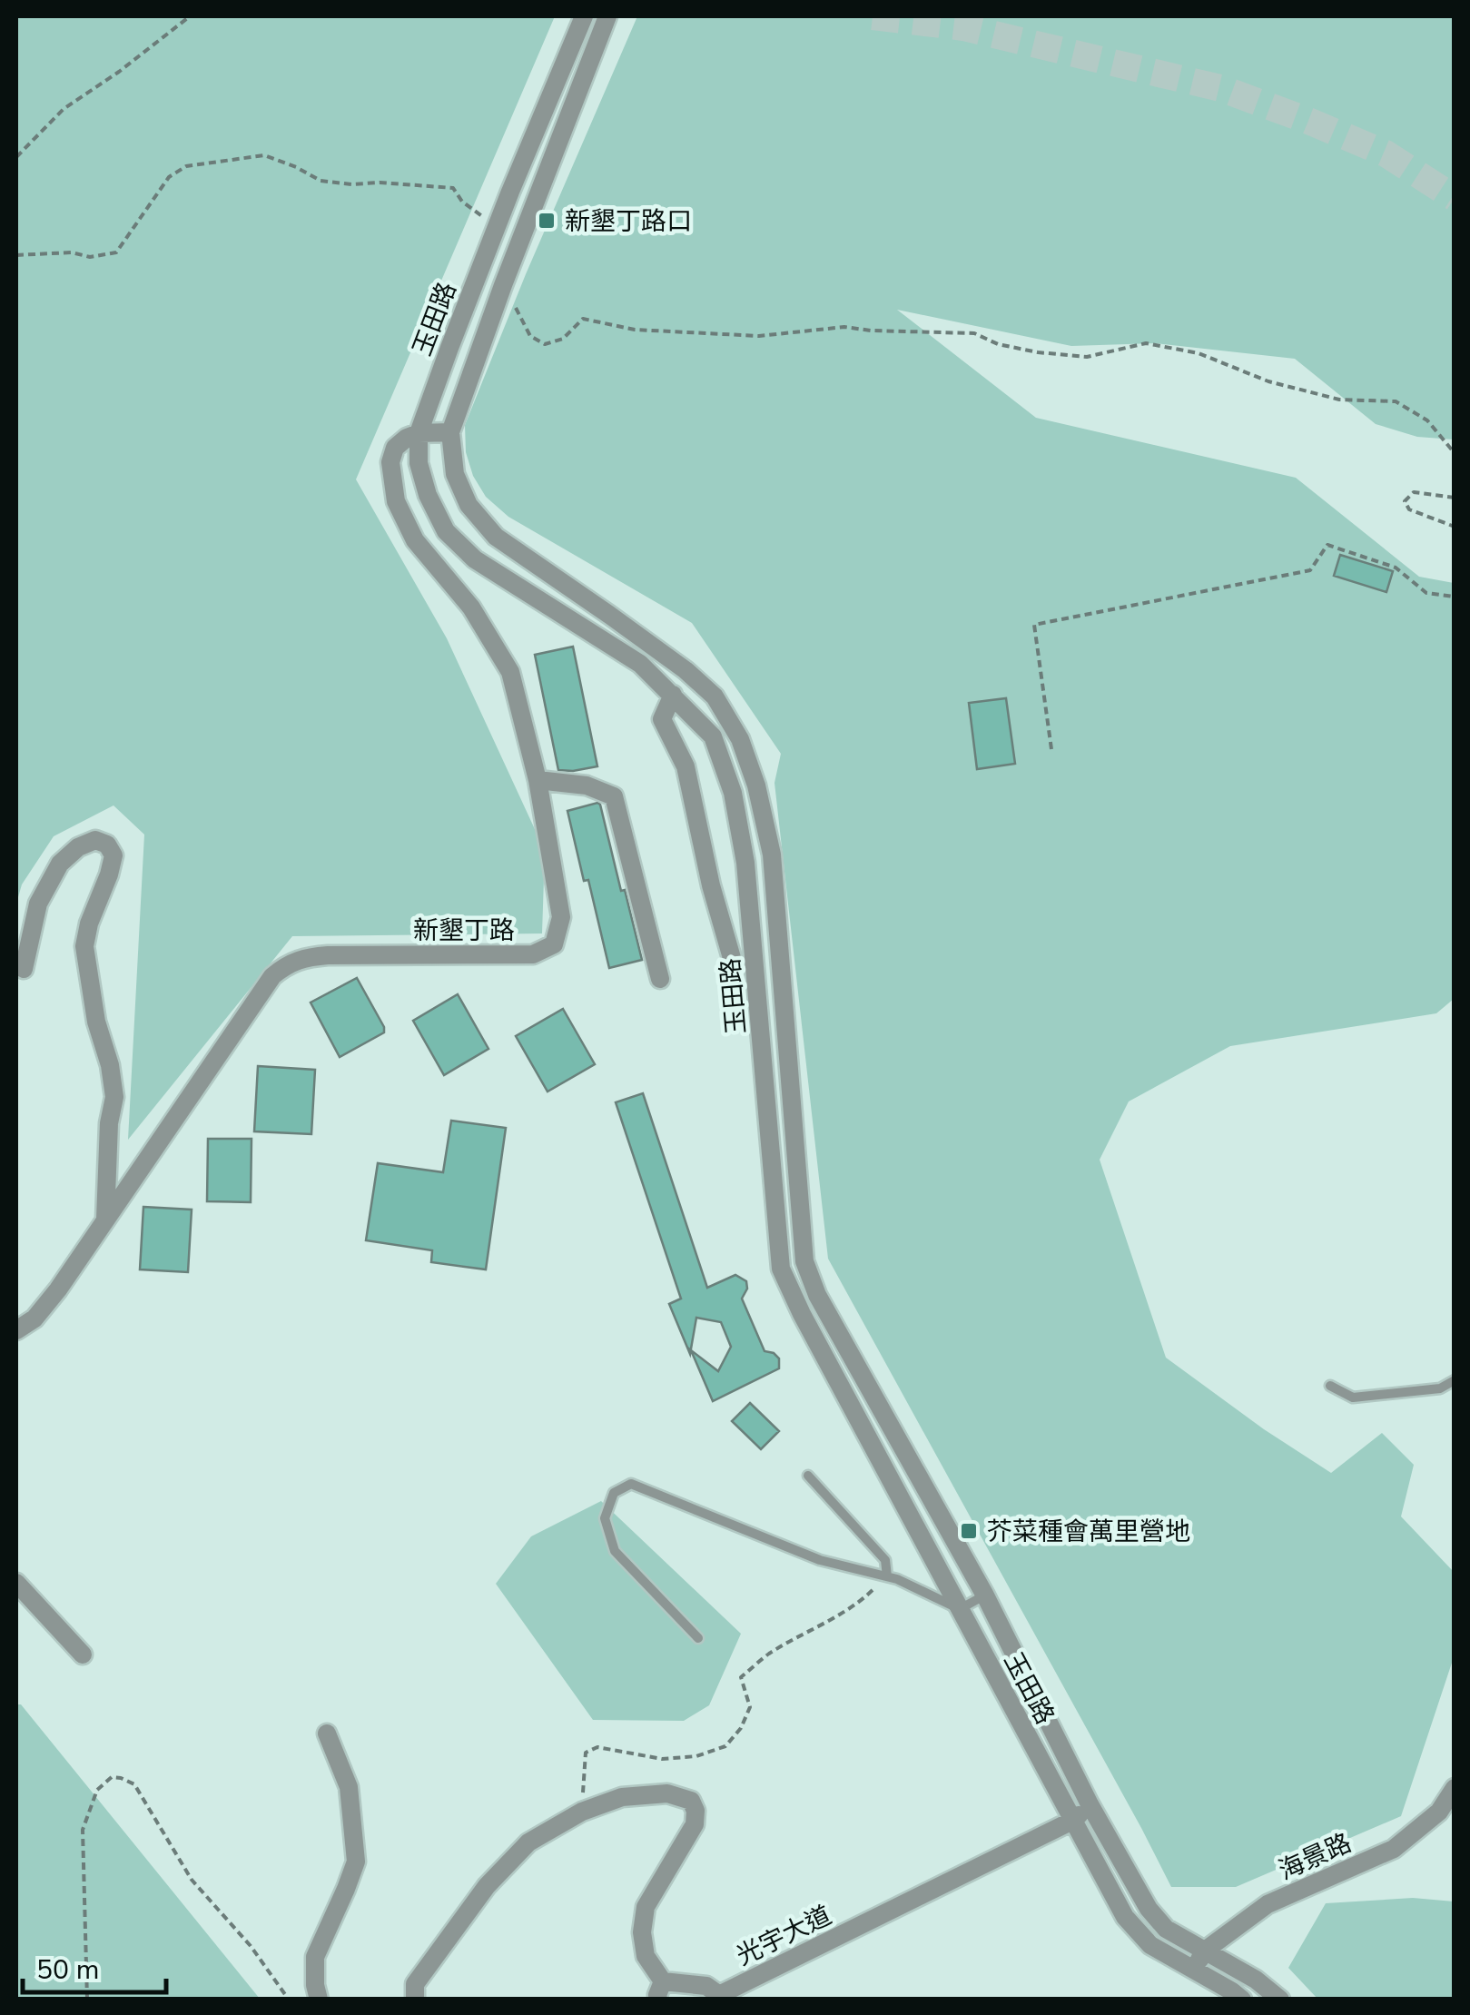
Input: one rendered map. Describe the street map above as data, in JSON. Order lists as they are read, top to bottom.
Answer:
{
  "streets": {
    "street": [
      "玉田路",
      "新墾丁路",
      "海景路",
      "光宇大道"
    ]
  },
  "crossings": [
    ["玉田路", "新墾丁路"],
    ["玉田路", "海景路"],
    ["玉田路", "光宇大道"]
  ],
  "places": {
    "transit": ["新墾丁路口", "芥菜種會萬里營地"]
  },
  "scale_bar": "50 m"
}
